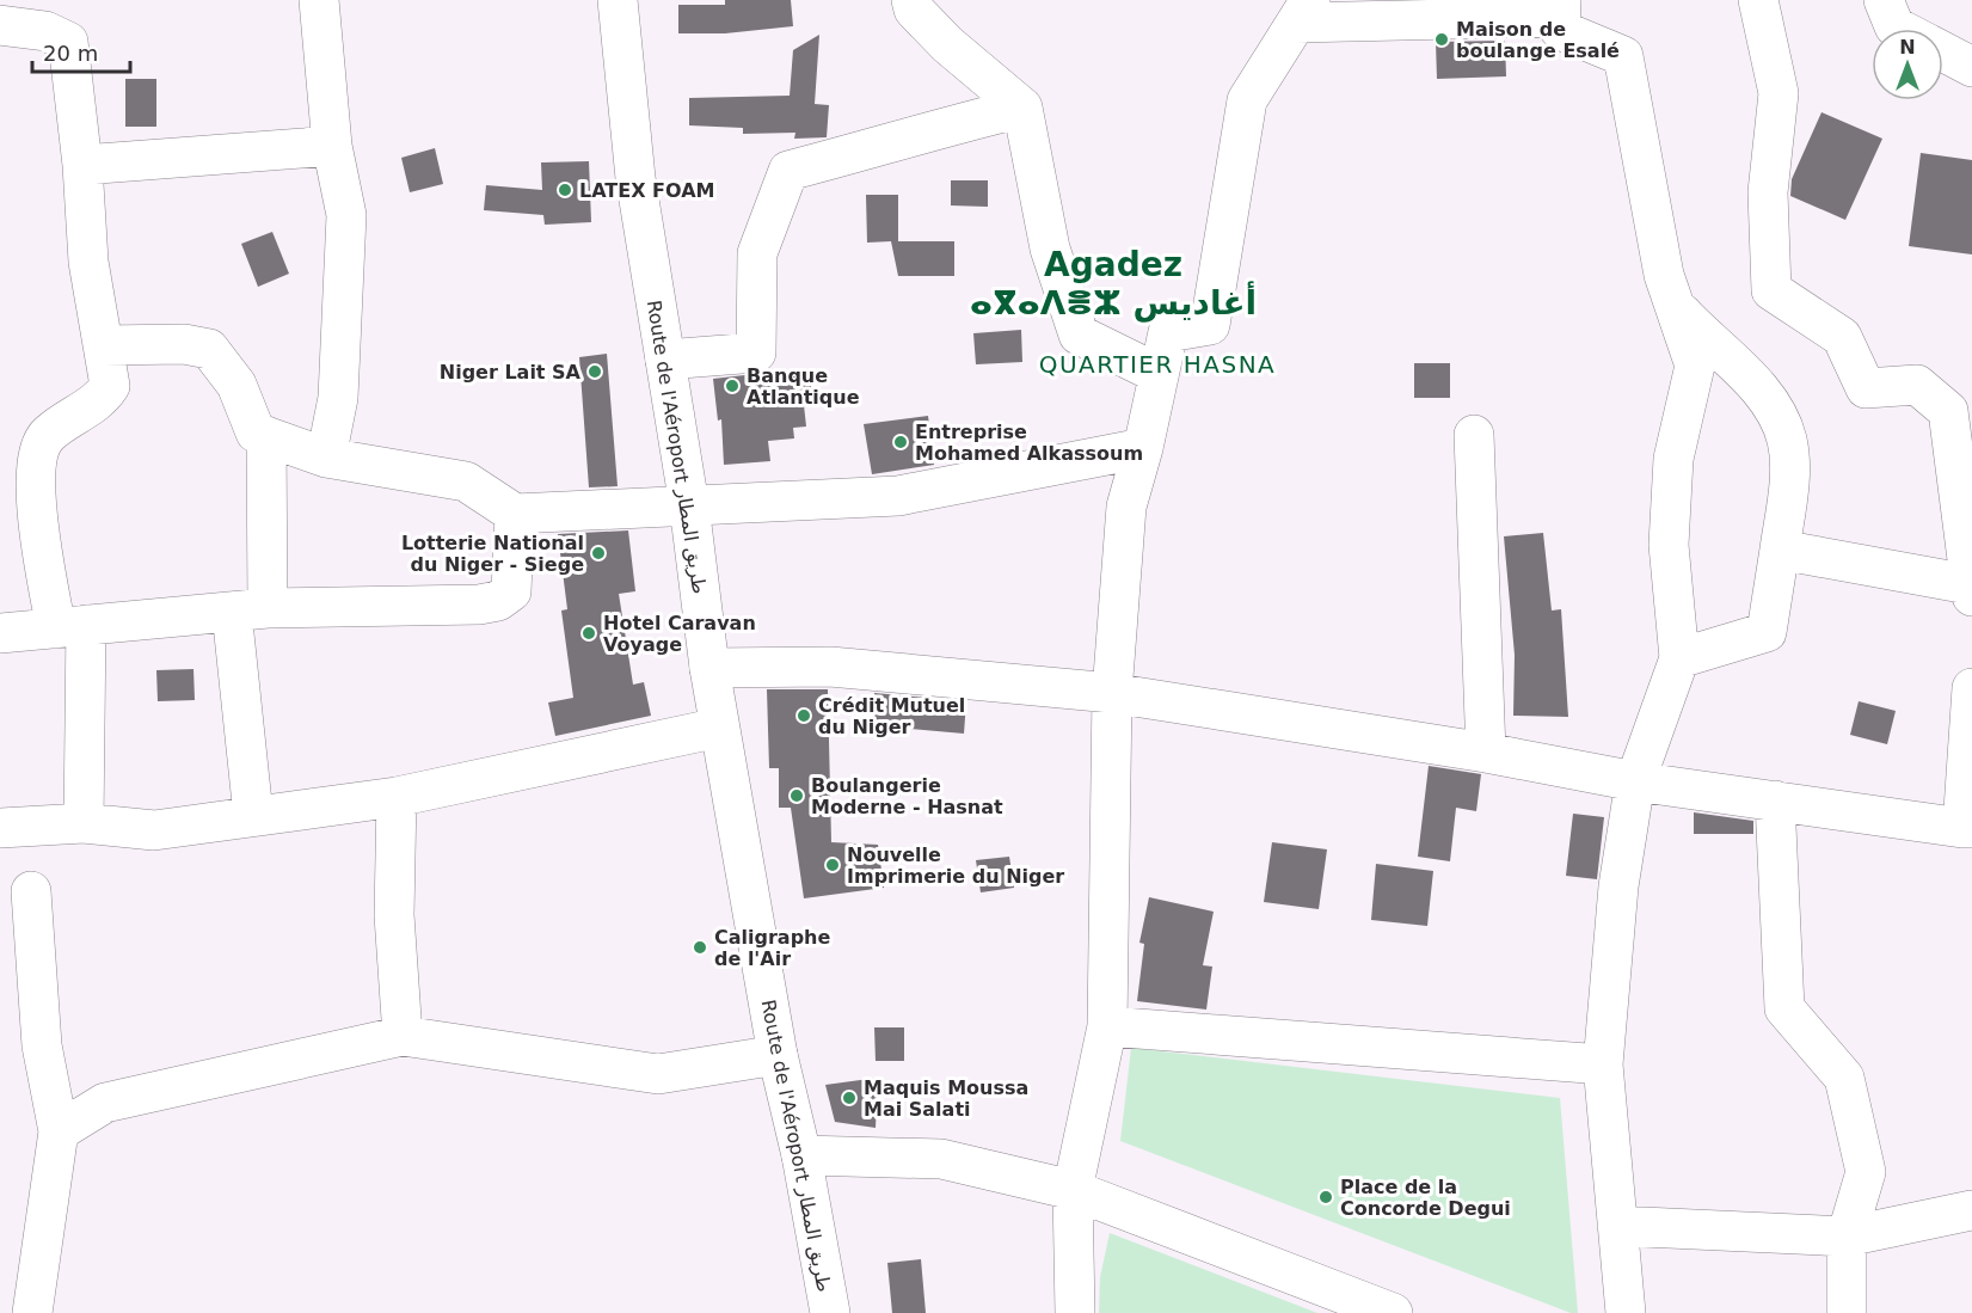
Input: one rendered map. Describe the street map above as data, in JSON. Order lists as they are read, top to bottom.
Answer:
{
  "streets": {
    "street": ["Route de l'Aéroport طريق المطار"]
  },
  "districts": ["Agadez ⴰⴳⴰⴷⴻⵣ أغاديس", "QUARTIER HASNA"],
  "places": [
    "Maison de boulange Esalé",
    "LATEX FOAM",
    "Niger Lait SA",
    "Banque Atlantique",
    "Entreprise Mohamed Alkassoum",
    "Lotterie National du Niger - Siege",
    "Hotel Caravan Voyage",
    "Crédit Mutuel du Niger",
    "Boulangerie Moderne - Hasnat",
    "Nouvelle Imprimerie du Niger",
    "Caligraphe de l'Air",
    "Maquis Moussa Mai Salati",
    "Place de la Concorde Degui"
  ],
  "scale_bar": "20 m",
  "north": "top"
}
